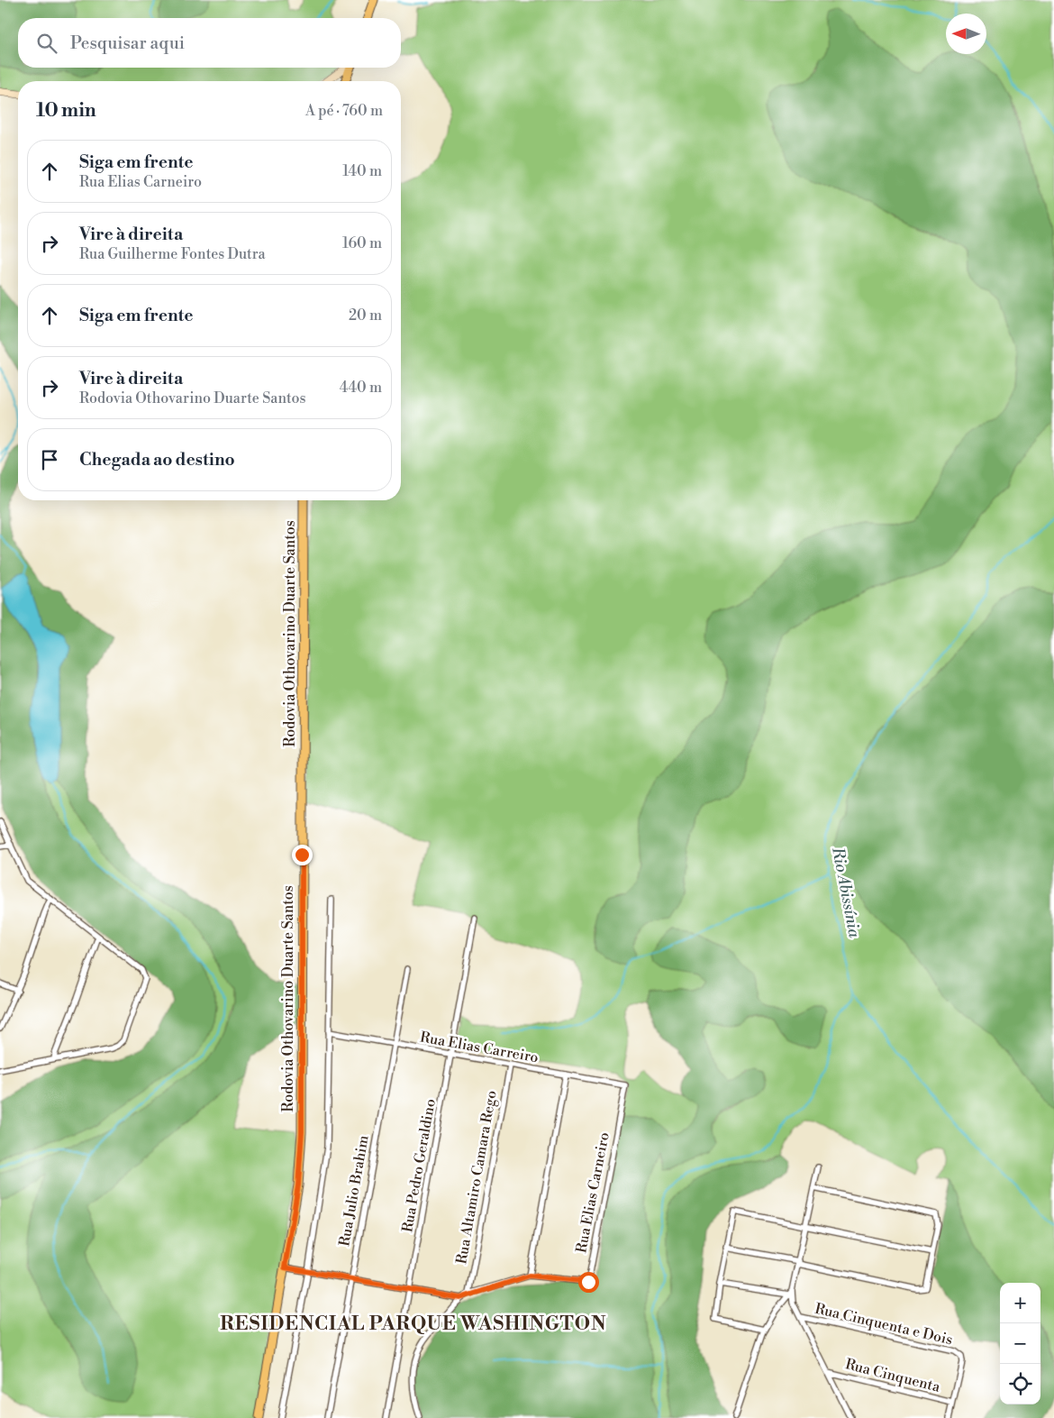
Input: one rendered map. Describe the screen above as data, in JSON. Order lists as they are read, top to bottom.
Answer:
{
  "streets": {
    "main road": ["Rodovia Othovarino Duarte Santos"],
    "street": [
      "Rua Elias Carreiro",
      "Rua Pedro Geraldino",
      "Rua Altamiro Camara Rego",
      "Rua Julio Brahim",
      "Rua Elias Carneiro",
      "Rua Cinquenta e Dois",
      "Rua Cinquenta"
    ]
  },
  "crossings": [
    ["Rua Elias Carreiro", "Rua Pedro Geraldino"],
    ["Rua Elias Carreiro", "Rua Altamiro Camara Rego"],
    ["Rua Elias Carreiro", "Rua Julio Brahim"],
    ["Rua Elias Carreiro", "Rua Elias Carneiro"],
    ["Rua Altamiro Camara Rego", "Rua Elias Carneiro"],
    ["Rua Cinquenta e Dois", "Rua Cinquenta"]
  ],
  "districts": ["RESIDENCIAL PARQUE WASHINGTON"],
  "water": ["Rio Abissínia"],
  "north": "left",
  "page": {
    "search": "Pesquisar aqui",
    "heading": ["10 min", "A pé · 760 m"],
    "list": [
      ["Siga em frente", "Rua Elias Carneiro", "140 m"],
      ["Vire à direita", "Rua Guilherme Fontes Dutra", "160 m"],
      ["Siga em frente", "20 m"],
      ["Vire à direita", "Rodovia Othovarino Duarte Santos", "440 m"],
      "Chegada ao destino"
    ],
    "map_buttons": ["+", "−"]
  }
}
